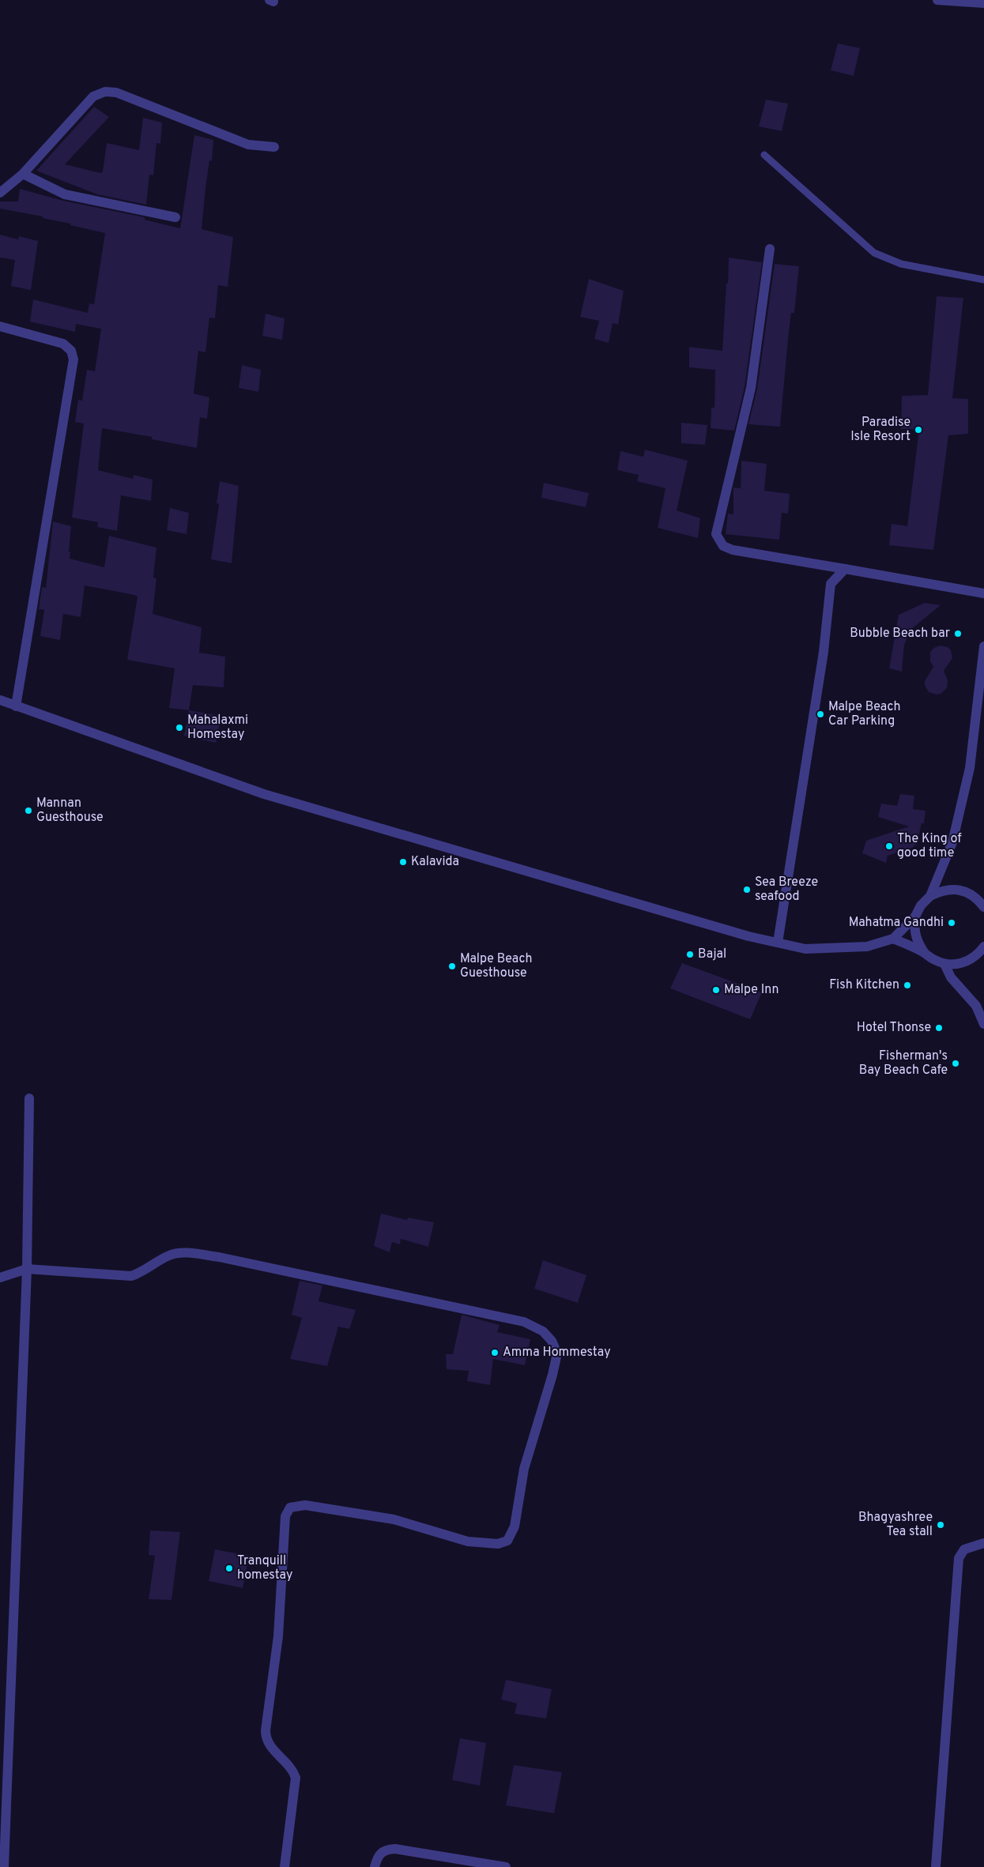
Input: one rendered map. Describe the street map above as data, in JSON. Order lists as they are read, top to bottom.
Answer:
{
  "places": [
    "Paradise Isle Resort",
    "Bubble Beach bar",
    "Malpe Beach Car Parking",
    "Mahalaxmi Homestay",
    "Mannan Guesthouse",
    "The King of good time",
    "Kalavida",
    "Sea Breeze seafood",
    "Mahatma Gandhi",
    "Bajal",
    "Malpe Beach Guesthouse",
    "Fish Kitchen",
    "Malpe Inn",
    "Hotel Thonse",
    "Fisherman's Bay Beach Cafe",
    "Amma Hommestay",
    "Bhagyashree Tea stall",
    "Tranquill homestay"
  ]
}
